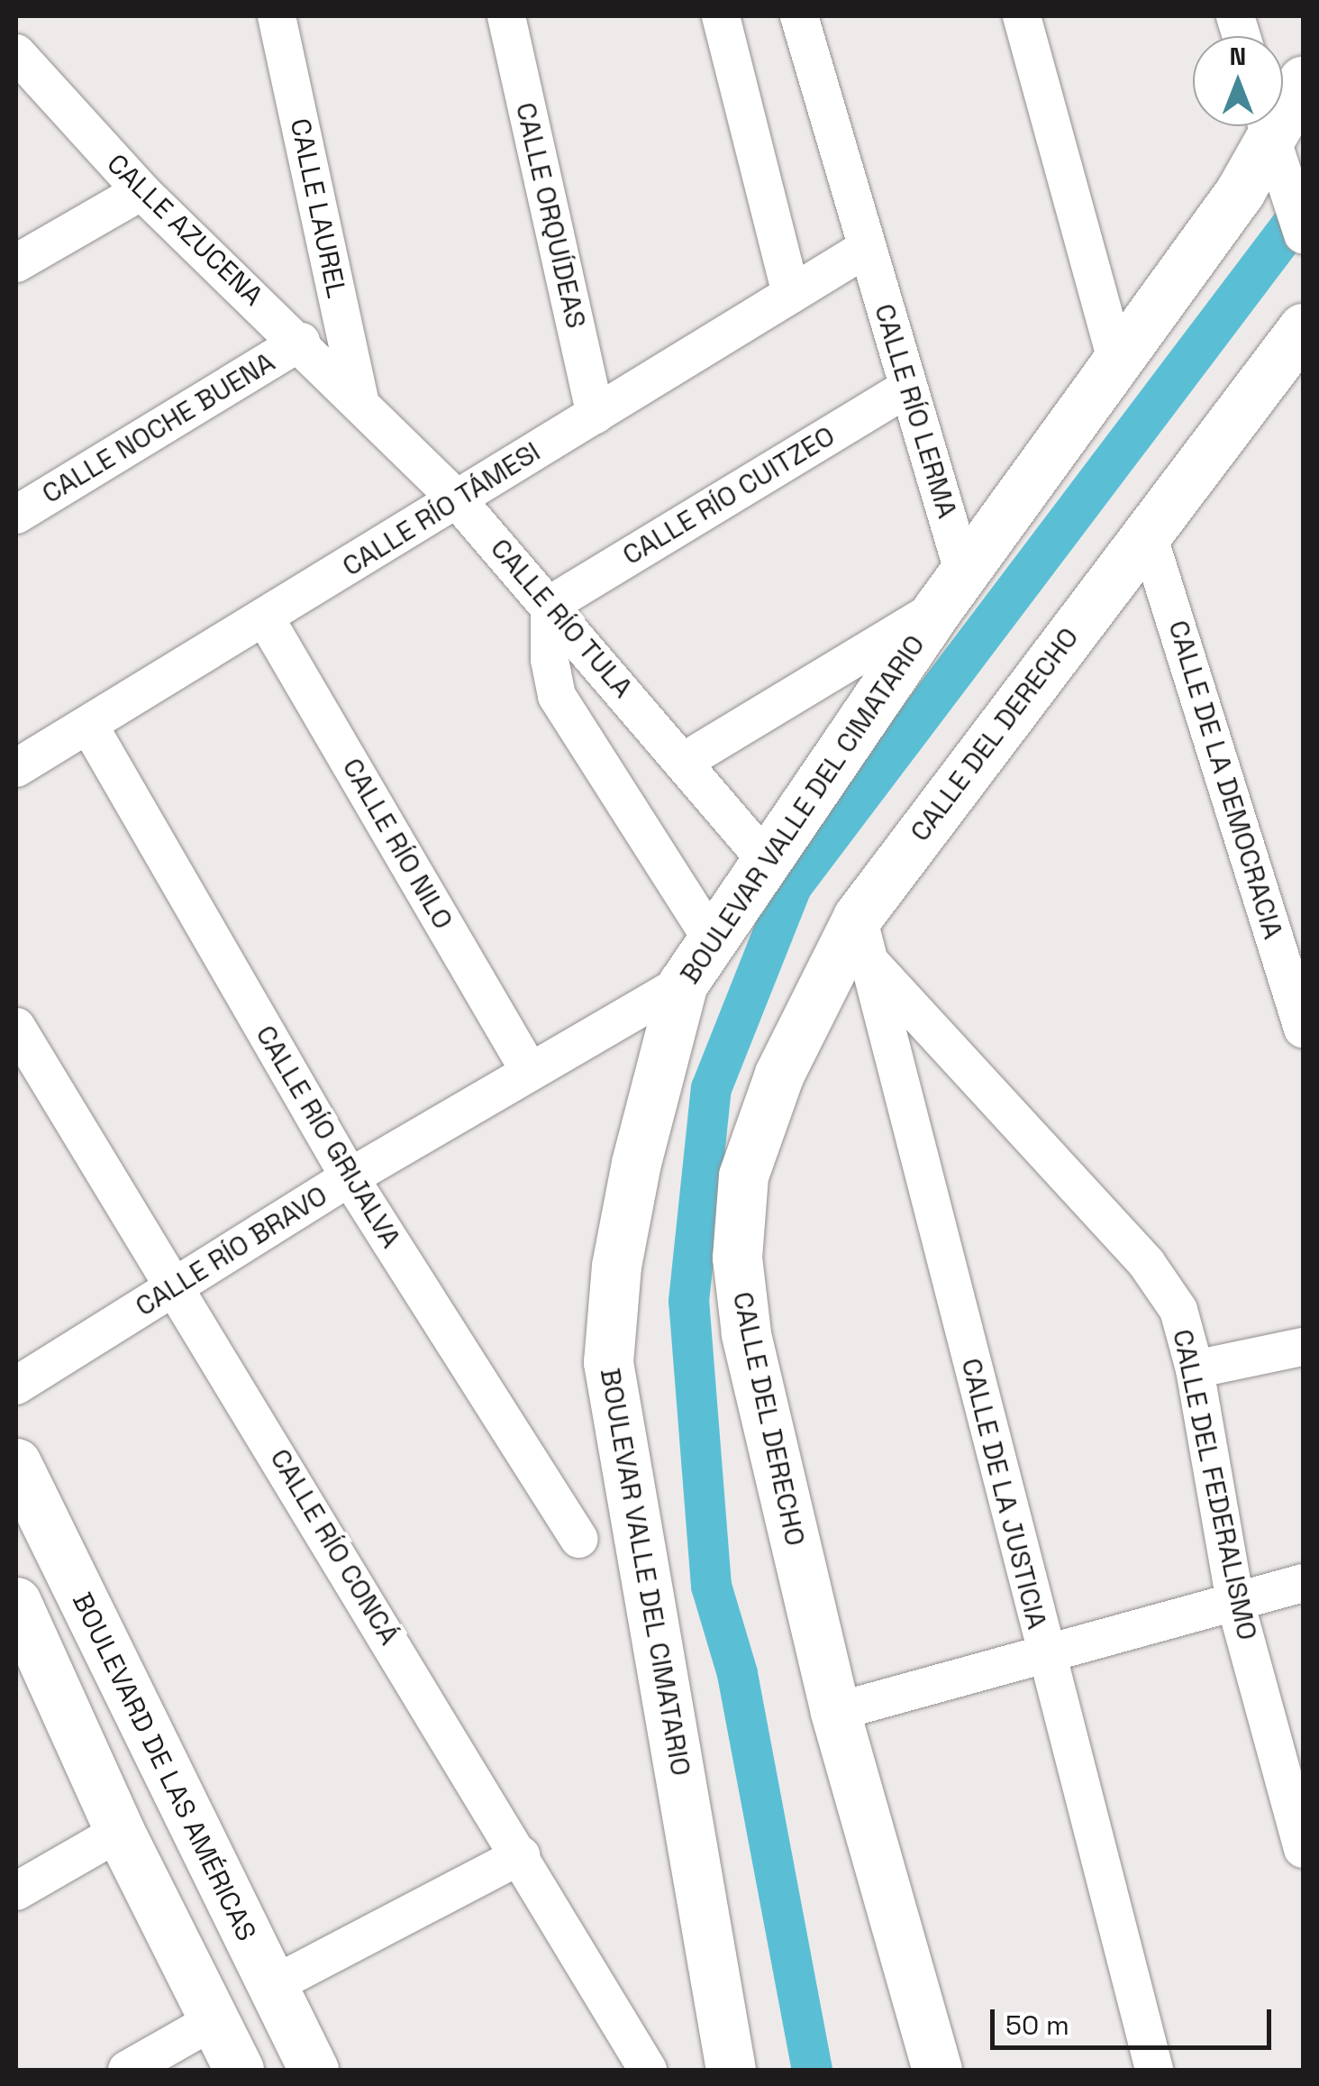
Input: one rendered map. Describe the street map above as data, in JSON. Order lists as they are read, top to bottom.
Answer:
{
  "streets": {
    "main road": ["CALLE DEL DERECHO", "BOULEVAR VALLE DEL CIMATARIO", "BOULEVARD DE LAS AMÉRICAS"],
    "street": [
      "CALLE LAUREL",
      "CALLE ORQUÍDEAS",
      "CALLE AZUCENA",
      "CALLE RÍO LERMA",
      "CALLE NOCHE BUENA",
      "CALLE RÍO CUITZEO",
      "CALLE RÍO TÁMESI",
      "CALLE RÍO TULA",
      "CALLE DE LA DEMOCRACIA",
      "CALLE RÍO NILO",
      "CALLE RÍO GRIJALVA",
      "CALLE RÍO BRAVO",
      "CALLE DEL FEDERALISMO",
      "CALLE DE LA JUSTICIA",
      "CALLE RÍO CONCÁ"
    ]
  },
  "crossings": [
    ["CALLE LAUREL", "CALLE AZUCENA"],
    ["CALLE LAUREL", "CALLE RÍO TULA"],
    ["CALLE ORQUÍDEAS", "CALLE RÍO TÁMESI"],
    ["CALLE AZUCENA", "CALLE NOCHE BUENA"],
    ["CALLE AZUCENA", "CALLE RÍO TULA"],
    ["CALLE RÍO LERMA", "CALLE RÍO CUITZEO"],
    ["CALLE RÍO LERMA", "CALLE RÍO TÁMESI"],
    ["CALLE RÍO LERMA", "BOULEVAR VALLE DEL CIMATARIO"],
    ["CALLE RÍO CUITZEO", "CALLE RÍO TULA"],
    ["CALLE RÍO TÁMESI", "CALLE RÍO TULA"],
    ["CALLE RÍO TÁMESI", "CALLE RÍO NILO"],
    ["CALLE RÍO TÁMESI", "CALLE RÍO GRIJALVA"],
    ["CALLE RÍO TULA", "BOULEVAR VALLE DEL CIMATARIO"],
    ["CALLE DEL DERECHO", "CALLE DE LA DEMOCRACIA"],
    ["CALLE DEL DERECHO", "CALLE DEL FEDERALISMO"],
    ["CALLE DEL DERECHO", "CALLE DE LA JUSTICIA"],
    ["BOULEVAR VALLE DEL CIMATARIO", "CALLE RÍO BRAVO"],
    ["CALLE RÍO NILO", "CALLE RÍO BRAVO"],
    ["CALLE RÍO GRIJALVA", "CALLE RÍO BRAVO"],
    ["CALLE RÍO BRAVO", "CALLE RÍO CONCÁ"],
    ["CALLE DEL FEDERALISMO", "CALLE DE LA JUSTICIA"]
  ],
  "scale_bar": "50 m",
  "north": "top"
}
